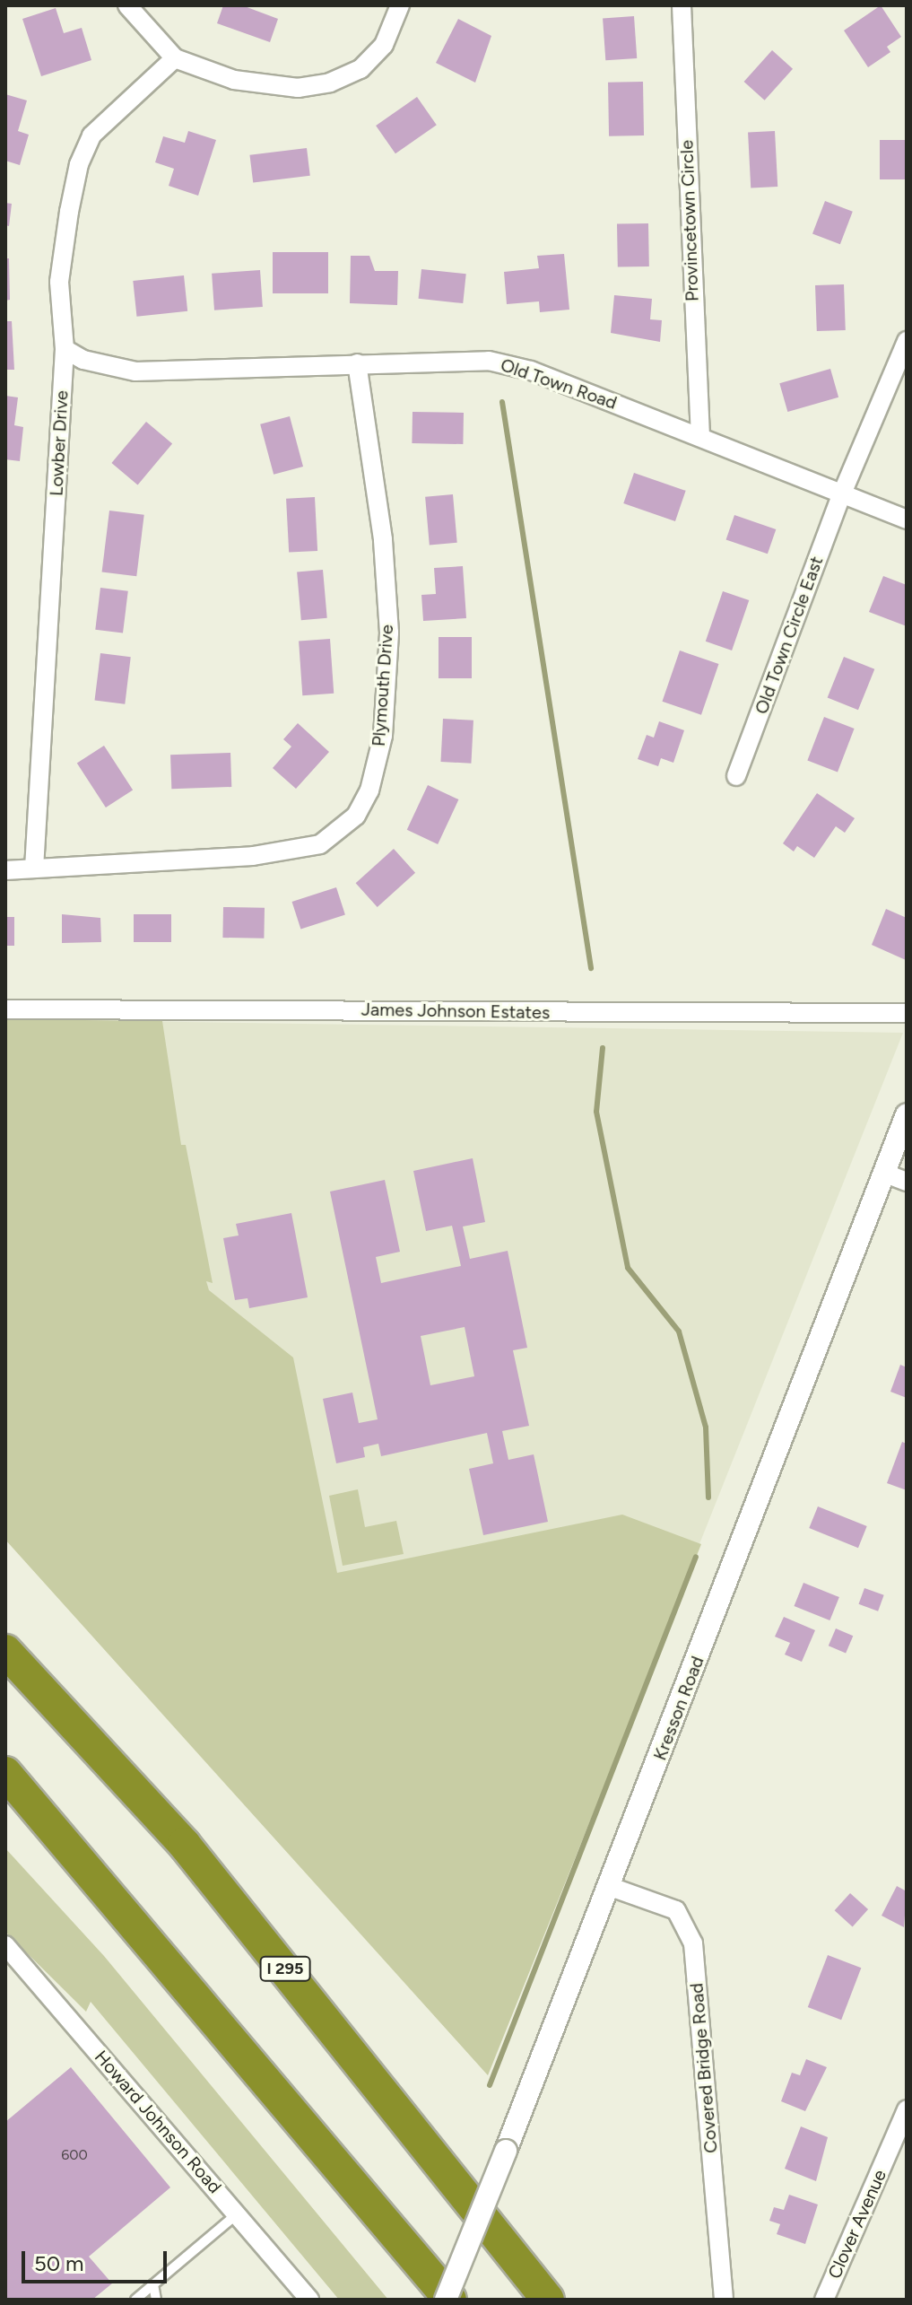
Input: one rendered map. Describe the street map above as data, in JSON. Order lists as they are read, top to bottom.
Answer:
{
  "streets": {
    "highway": ["I 295"],
    "street": [
      "Provincetown Circle",
      "Old Town Road",
      "Lowber Drive",
      "Old Town Circle East",
      "Plymouth Drive",
      "James Johnson Estates",
      "Kresson Road",
      "Covered Bridge Road",
      "Howard Johnson Road",
      "Clover Avenue"
    ]
  },
  "crossings": [
    ["Provincetown Circle", "Old Town Road"],
    ["Old Town Road", "Lowber Drive"],
    ["Old Town Road", "Old Town Circle East"],
    ["Old Town Road", "Plymouth Drive"],
    ["Lowber Drive", "Plymouth Drive"],
    ["Kresson Road", "Covered Bridge Road"]
  ],
  "house_numbers": ["600"],
  "scale_bar": "50 m"
}
